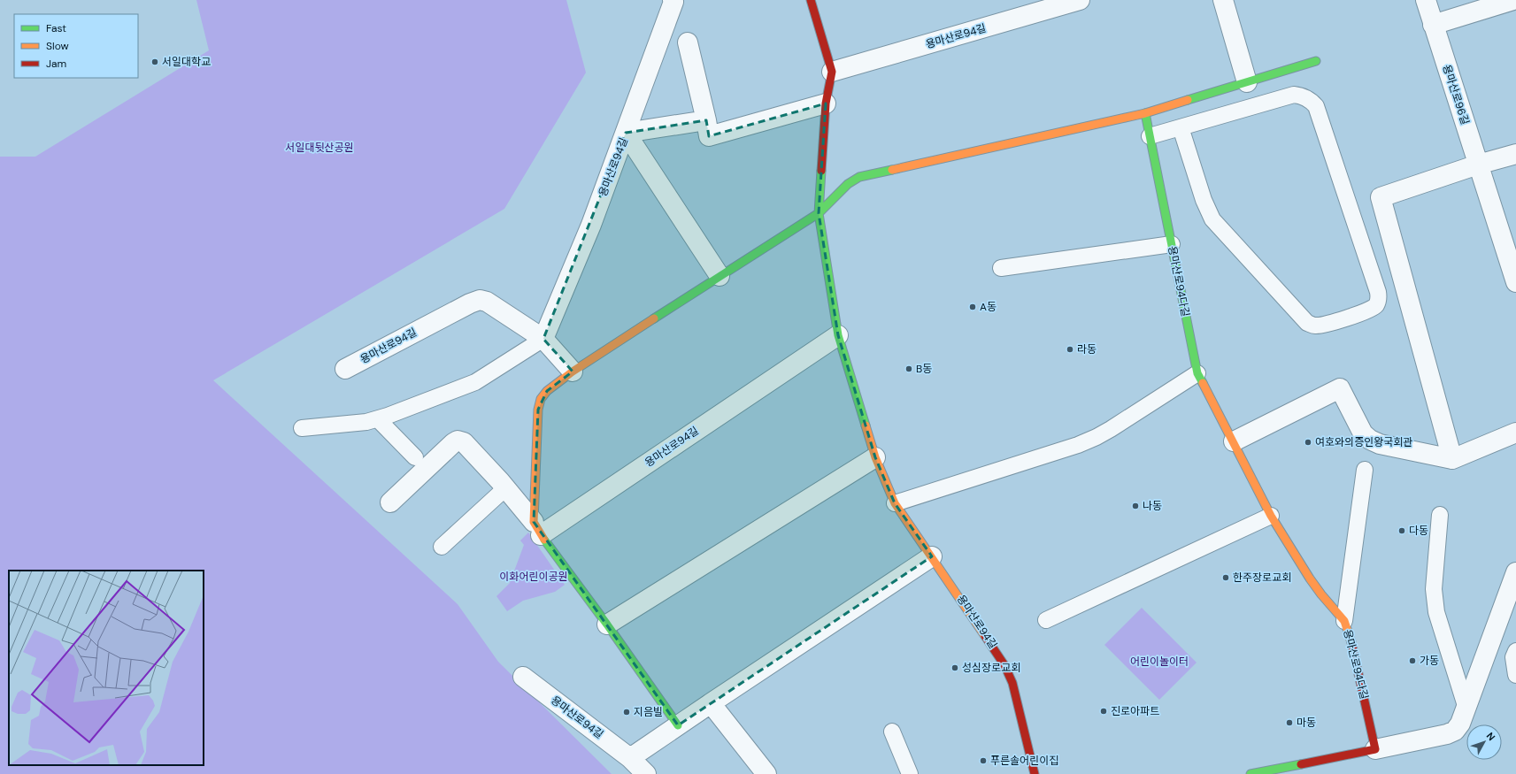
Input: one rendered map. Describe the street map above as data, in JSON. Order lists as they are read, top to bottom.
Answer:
{
  "streets": {
    "street": ["용마산로94길", "용마산로96길", "용마산로94다길"]
  },
  "parks": ["서일대뒷산공원", "이화어린이공원", "어린이놀이터"],
  "places": [
    "서일대학교",
    "A동",
    "라동",
    "B동",
    "여호와의증인왕국회관",
    "나동",
    "다동",
    "한주장로교회",
    "가동",
    "성심장로교회",
    "진로아파트",
    "지음빌",
    "마동",
    "푸른솔어린이집"
  ],
  "legend": ["Fast", "Slow", "Jam"],
  "north": "top right"
}
